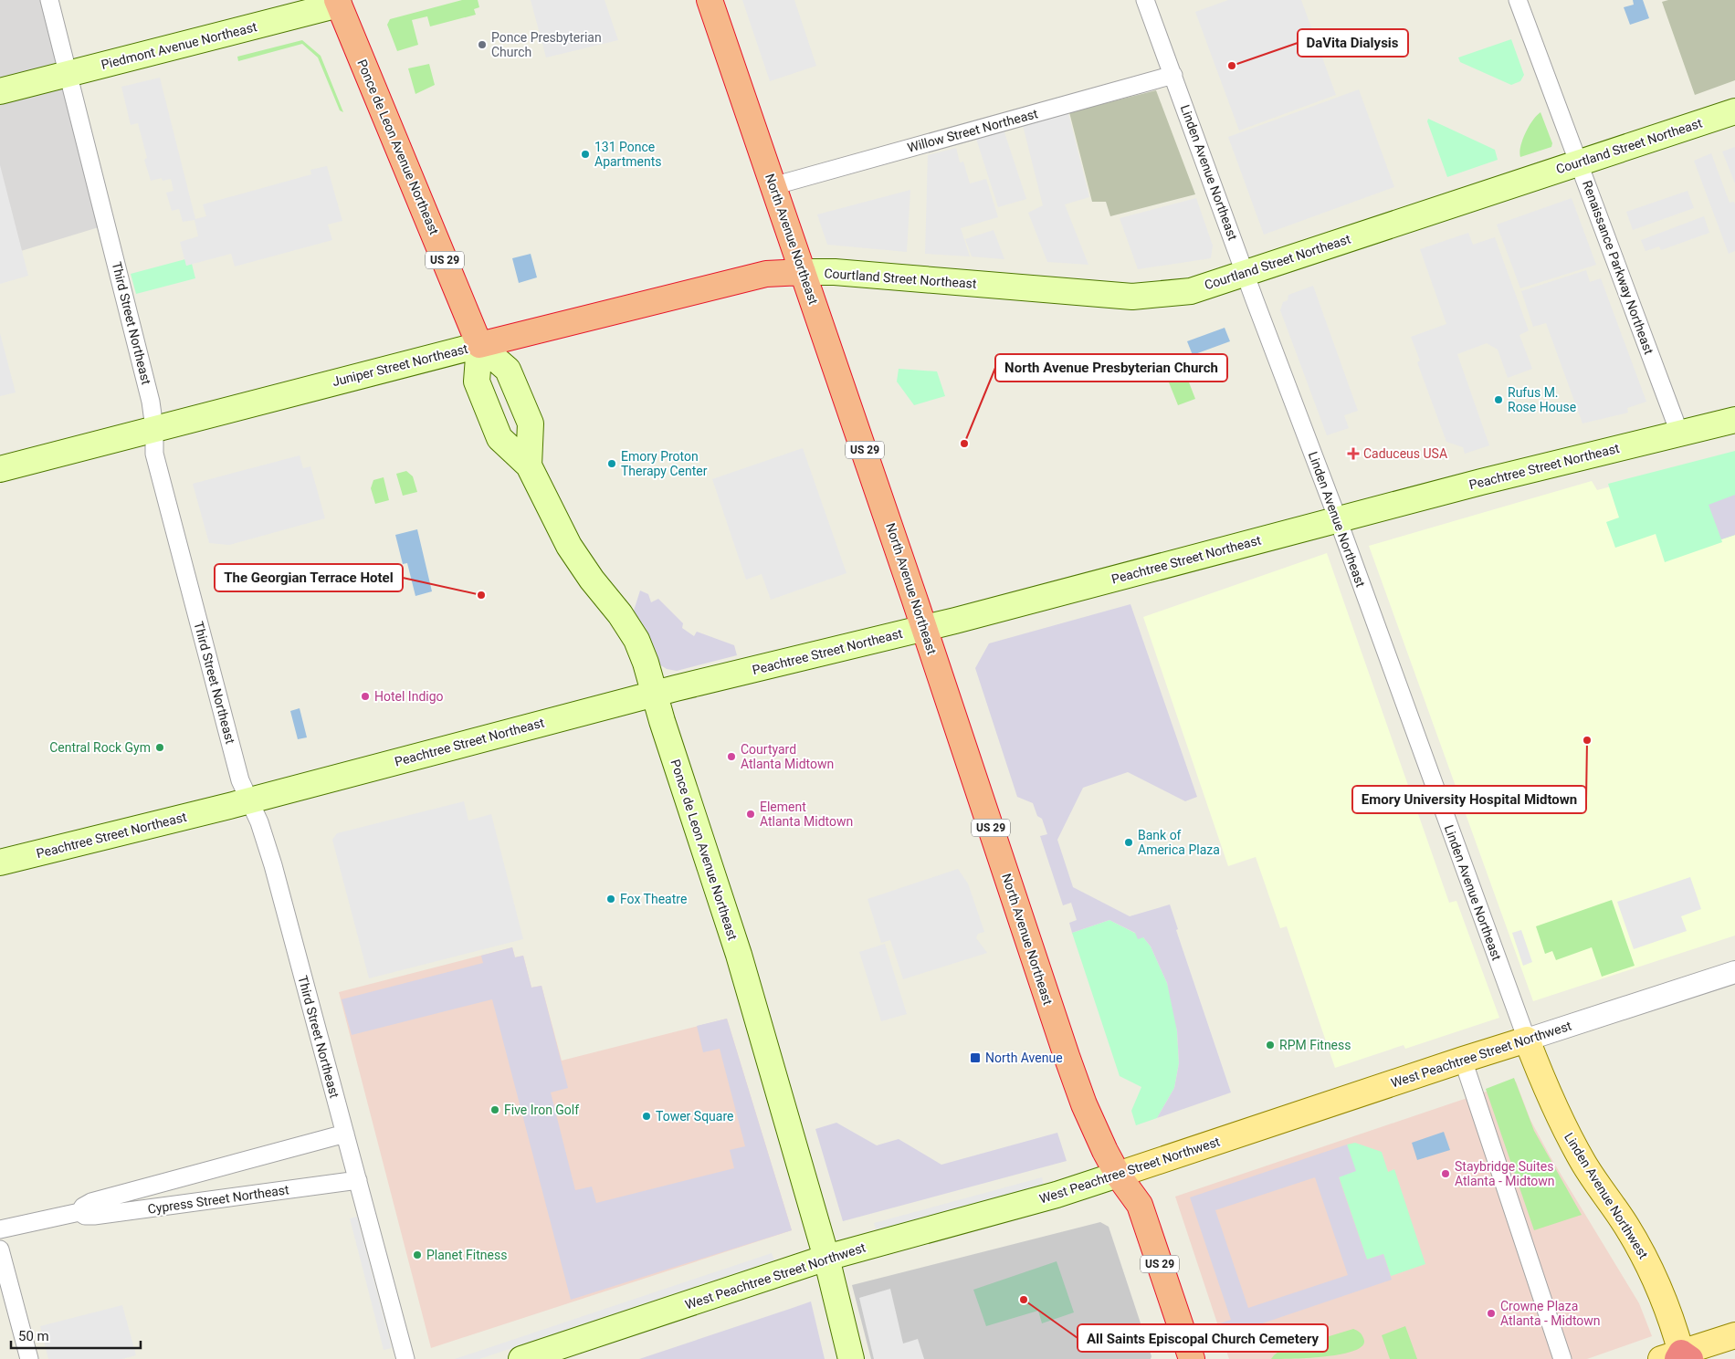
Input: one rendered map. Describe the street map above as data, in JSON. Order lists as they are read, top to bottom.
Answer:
{
  "streets": {
    "highway": [
      "Ponce de Leon Avenue Northeast",
      "North Avenue Northeast",
      "US 29",
      "Juniper Street Northeast"
    ],
    "main road": [
      "Piedmont Avenue Northeast",
      "Courtland Street Northeast",
      "Peachtree Street Northeast",
      "West Peachtree Street Northwest",
      "Linden Avenue Northwest"
    ],
    "street": [
      "Willow Street Northeast",
      "Linden Avenue Northeast",
      "Renaissance Parkway Northeast",
      "Third Street Northeast",
      "Cypress Street Northeast"
    ]
  },
  "crossings": [
    ["Piedmont Avenue Northeast", "Ponce de Leon Avenue Northeast"],
    ["Piedmont Avenue Northeast", "Third Street Northeast"],
    ["Willow Street Northeast", "Linden Avenue Northeast"],
    ["Willow Street Northeast", "North Avenue Northeast"],
    ["Courtland Street Northeast", "Linden Avenue Northeast"],
    ["Courtland Street Northeast", "North Avenue Northeast"],
    ["Courtland Street Northeast", "Renaissance Parkway Northeast"],
    ["Courtland Street Northeast", "Juniper Street Northeast"],
    ["Ponce de Leon Avenue Northeast", "Juniper Street Northeast"],
    ["Ponce de Leon Avenue Northeast", "Peachtree Street Northeast"],
    ["Ponce de Leon Avenue Northeast", "West Peachtree Street Northwest"],
    ["Linden Avenue Northeast", "Peachtree Street Northeast"],
    ["Linden Avenue Northeast", "West Peachtree Street Northwest"],
    ["Linden Avenue Northeast", "Linden Avenue Northwest"],
    ["North Avenue Northeast", "US 29"],
    ["North Avenue Northeast", "Juniper Street Northeast"],
    ["North Avenue Northeast", "Peachtree Street Northeast"],
    ["North Avenue Northeast", "West Peachtree Street Northwest"],
    ["US 29", "West Peachtree Street Northwest"],
    ["Renaissance Parkway Northeast", "Peachtree Street Northeast"],
    ["Third Street Northeast", "Juniper Street Northeast"],
    ["Third Street Northeast", "Peachtree Street Northeast"],
    ["Third Street Northeast", "Cypress Street Northeast"],
    ["West Peachtree Street Northwest", "Linden Avenue Northwest"]
  ],
  "places": {
    "other": [
      "Ponce Presbyterian Church",
      "DaVita Dialysis",
      "131 Ponce Apartments",
      "Rufus M. Rose House",
      "North Avenue Presbyterian Church",
      "Emory Proton Therapy Center",
      "The Georgian Terrace Hotel",
      "Hotel Indigo",
      "Emory University Hospital Midtown",
      "Central Rock Gym",
      "Courtyard Atlanta Midtown",
      "Element Atlanta Midtown",
      "Bank of America Plaza",
      "Fox Theatre",
      "RPM Fitness",
      "Five Iron Golf",
      "Tower Square",
      "Staybridge Suites Atlanta - Midtown",
      "Planet Fitness",
      "All Saints Episcopal Church Cemetery",
      "Crowne Plaza Atlanta - Midtown"
    ],
    "health": ["Caduceus USA"],
    "transit": ["North Avenue"]
  },
  "scale_bar": "50 m"
}
